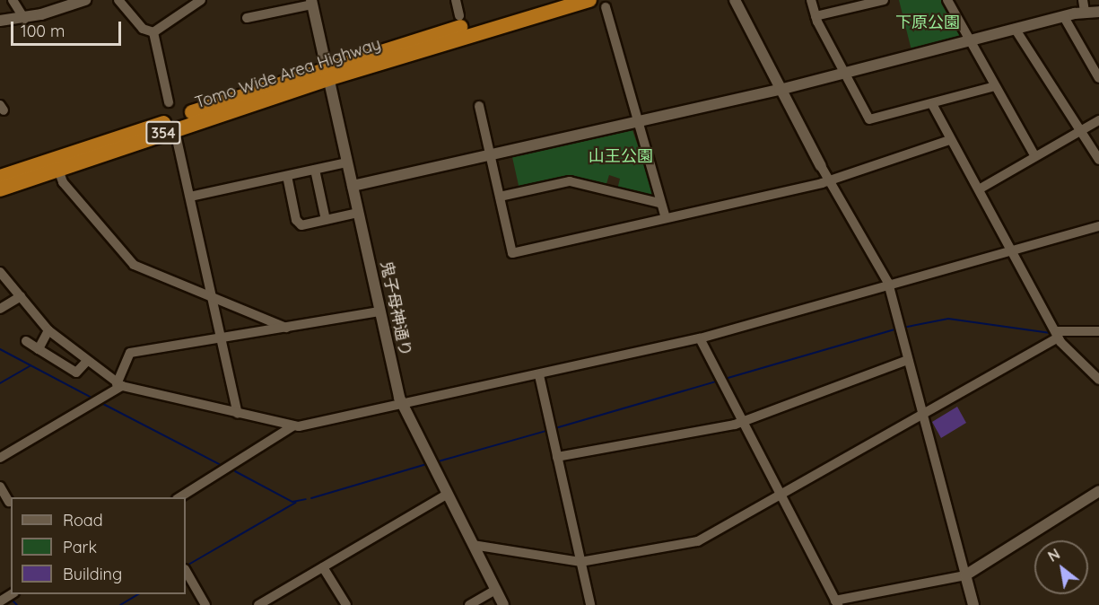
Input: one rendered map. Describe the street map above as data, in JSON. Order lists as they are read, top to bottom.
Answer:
{
  "streets": {
    "highway": ["Tomo Wide Area Highway", "354"],
    "street": ["鬼子母神通り"]
  },
  "crossings": [
    ["Tomo Wide Area Highway", "鬼子母神通り"]
  ],
  "parks": ["下原公園", "山王公園"],
  "legend": ["Road", "Park", "Building"],
  "scale_bar": "100 m",
  "north": "top left"
}
